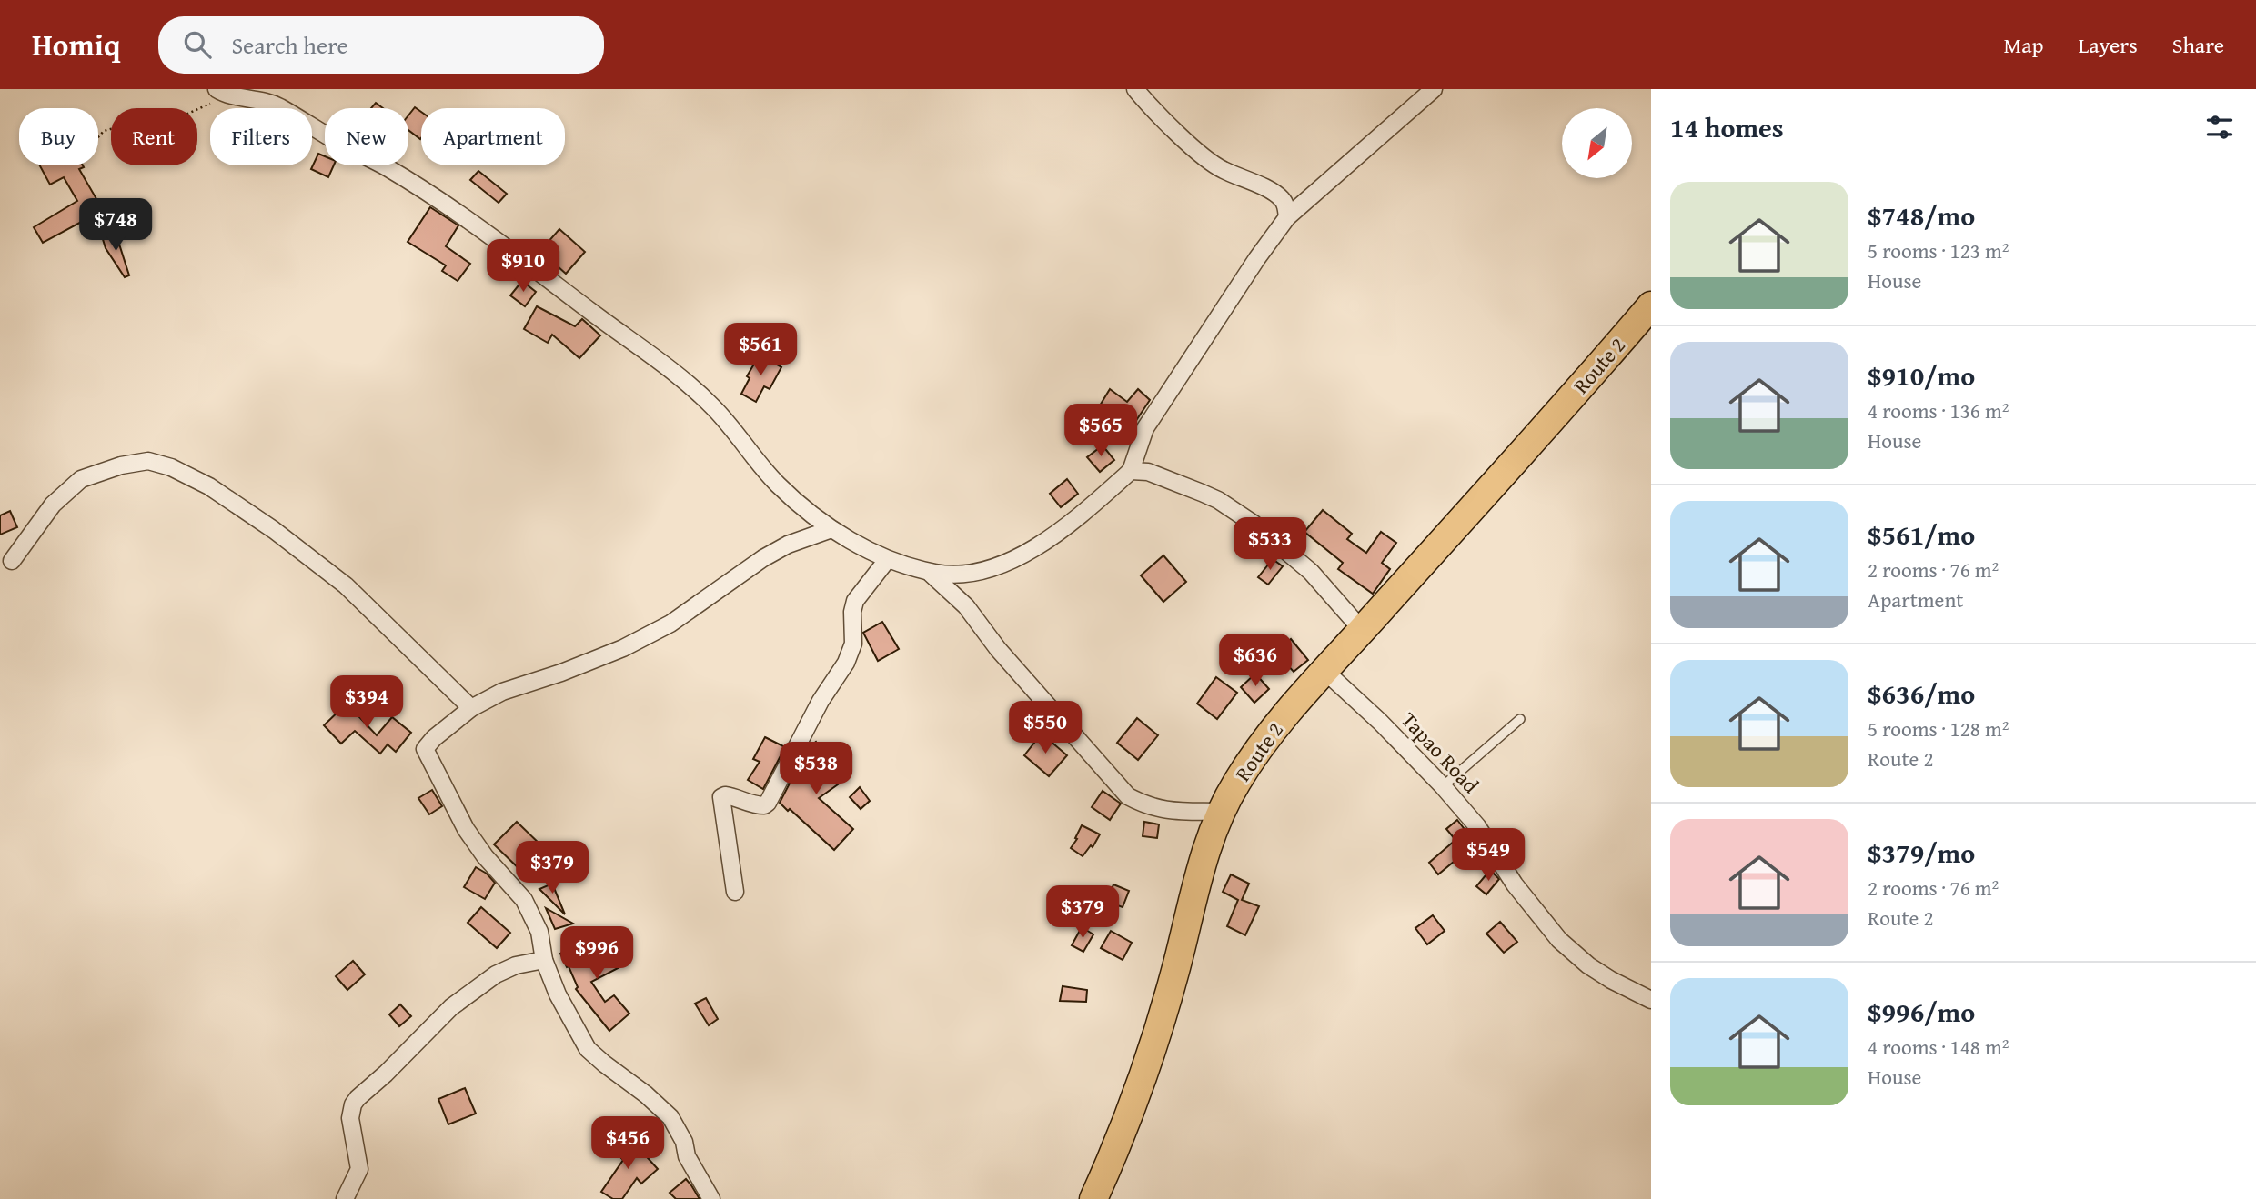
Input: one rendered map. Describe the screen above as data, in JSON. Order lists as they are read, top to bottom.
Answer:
{
  "streets": {
    "highway": ["Route 2"],
    "street": ["Tapao Road"]
  },
  "crossings": [
    ["Route 2", "Tapao Road"]
  ],
  "north": "bottom left",
  "page": {
    "header": "Homiq",
    "search": "Search here",
    "nav": ["Map", "Layers", "Share"],
    "heading": "14 homes",
    "chip": [
      "Buy",
      "Rent",
      "Filters",
      "New",
      "Apartment"
    ],
    "list": [
      {
        "name": "$748/mo",
        "note": "5 rooms · 123 m² · House"
      },
      {
        "name": "$910/mo",
        "note": "4 rooms · 136 m² · House"
      },
      {
        "name": "$561/mo",
        "note": "2 rooms · 76 m² · Apartment"
      },
      {
        "name": "$636/mo",
        "note": "5 rooms · 128 m² · Route 2"
      },
      {
        "name": "$379/mo",
        "note": "2 rooms · 76 m² · Route 2"
      },
      {
        "name": "$996/mo",
        "note": "4 rooms · 148 m² · House"
      }
    ],
    "price": [
      "$748",
      "$910",
      "$561",
      "$565",
      "$533",
      "$636",
      "$394",
      "$550",
      "$538",
      "$549",
      "$379",
      "$379",
      "$996",
      "$456"
    ]
  }
}
